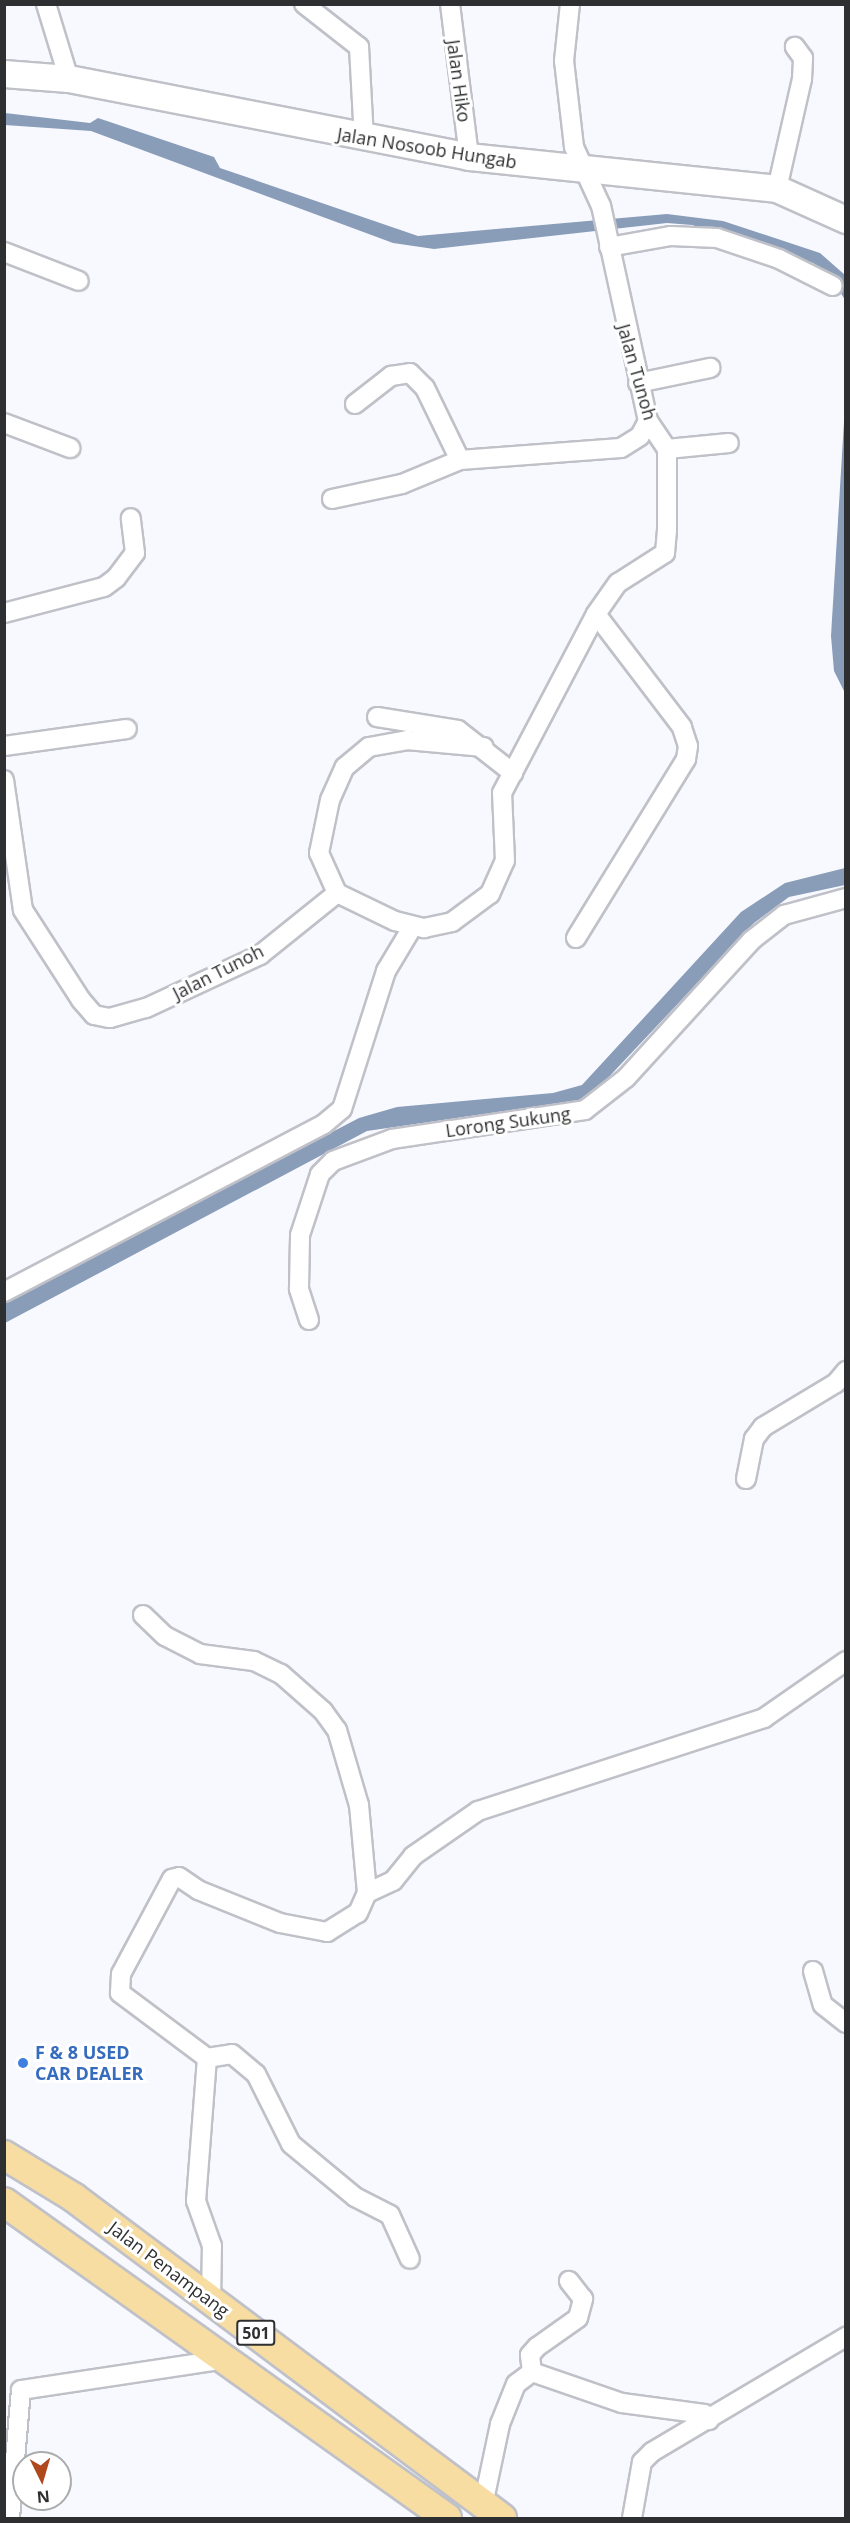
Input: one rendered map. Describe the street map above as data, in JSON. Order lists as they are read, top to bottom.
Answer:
{
  "streets": {
    "main road": ["Jalan Nosoob Hungab", "Jalan Penampang", "501"],
    "street": ["Jalan Hiko", "Jalan Tunoh", "Lorong Sukung"]
  },
  "crossings": [
    ["Jalan Hiko", "Jalan Nosoob Hungab"],
    ["Jalan Nosoob Hungab", "Jalan Tunoh"]
  ],
  "places": ["F & 8 USED CAR DEALER"],
  "north": "bottom"
}
